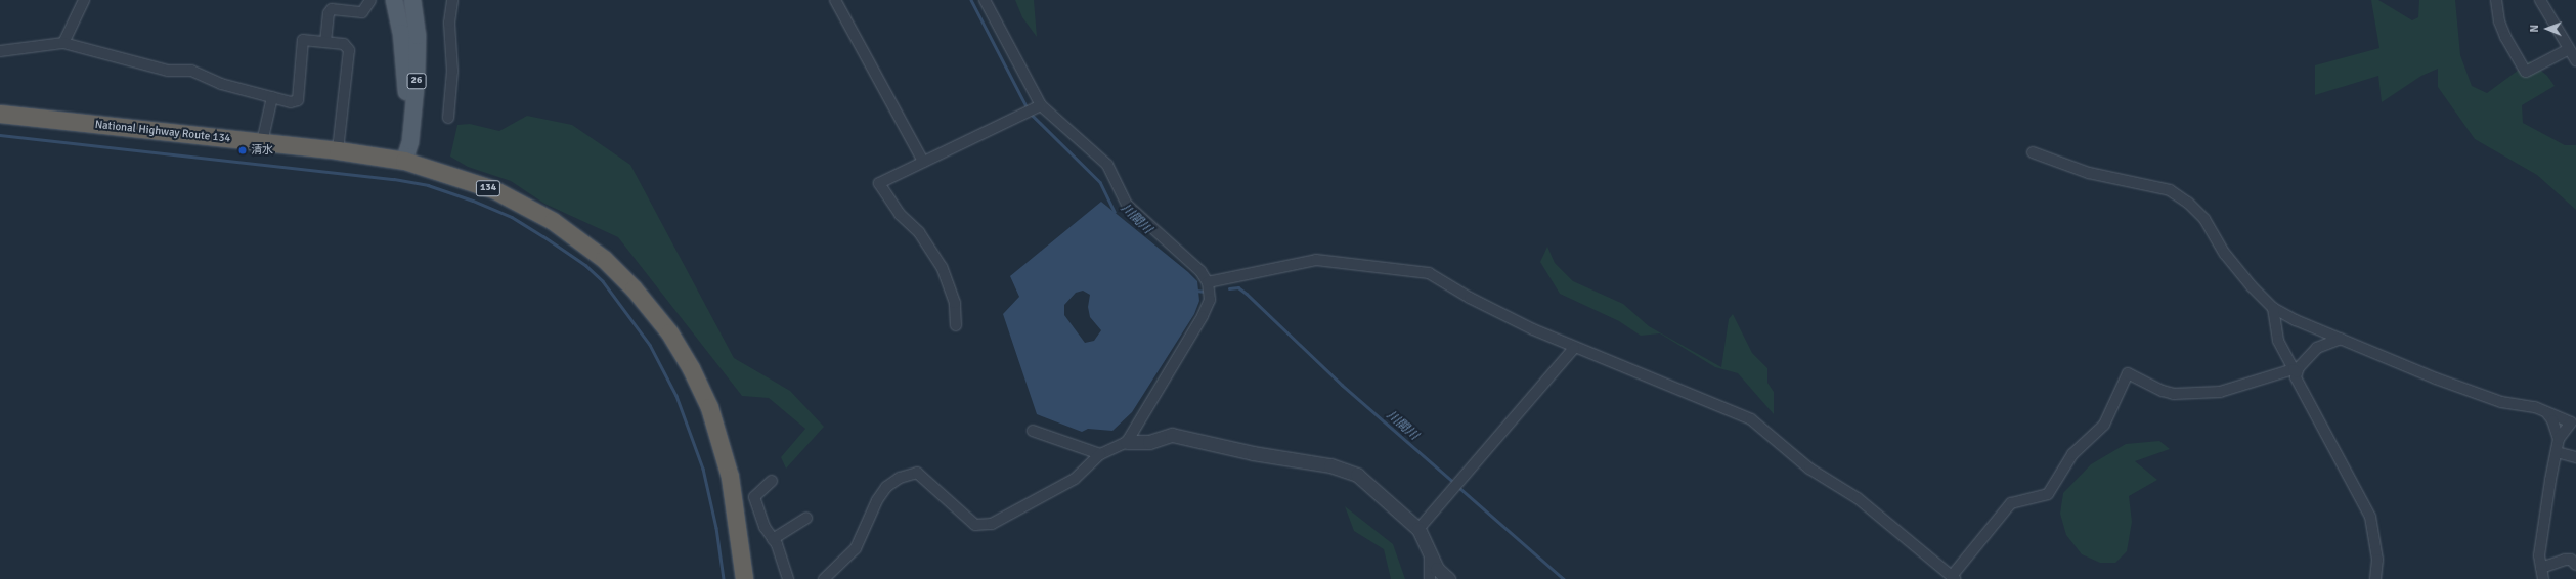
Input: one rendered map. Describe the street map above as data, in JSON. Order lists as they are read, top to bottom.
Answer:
{
  "streets": {
    "highway": ["National Highway Route 134", "134"],
    "main road": ["26"]
  },
  "crossings": [
    ["26", "National Highway Route 134"]
  ],
  "water": ["川間川"],
  "places": ["清水"],
  "north": "left"
}
